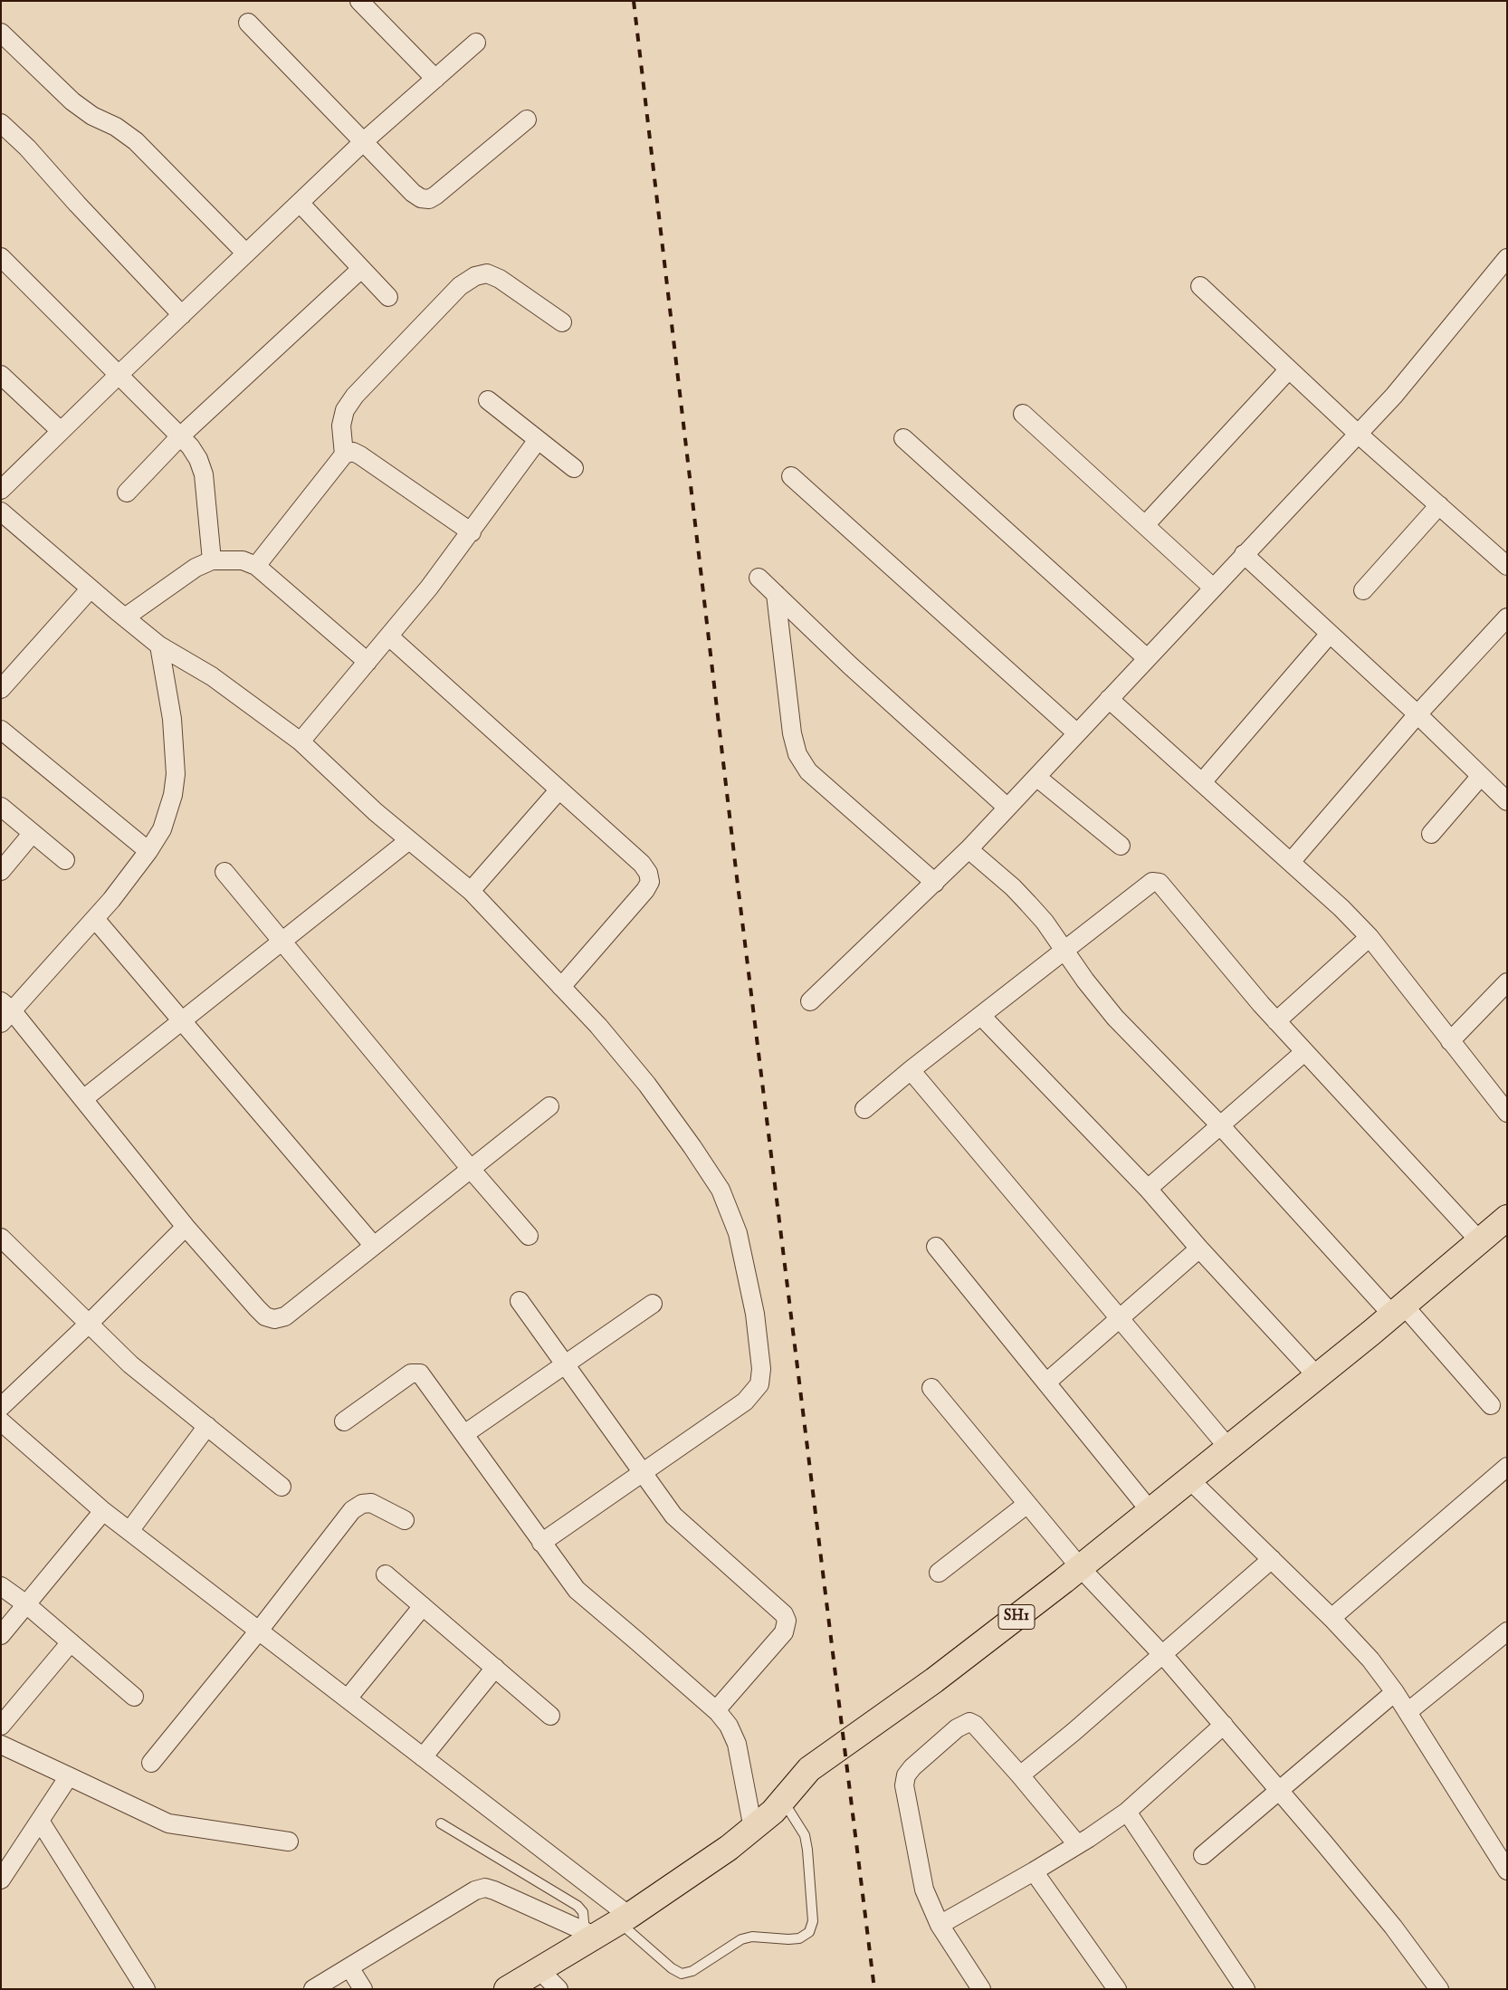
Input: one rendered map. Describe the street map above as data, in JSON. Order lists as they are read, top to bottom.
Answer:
{
  "streets": {
    "main road": ["SH1"]
  }
}
